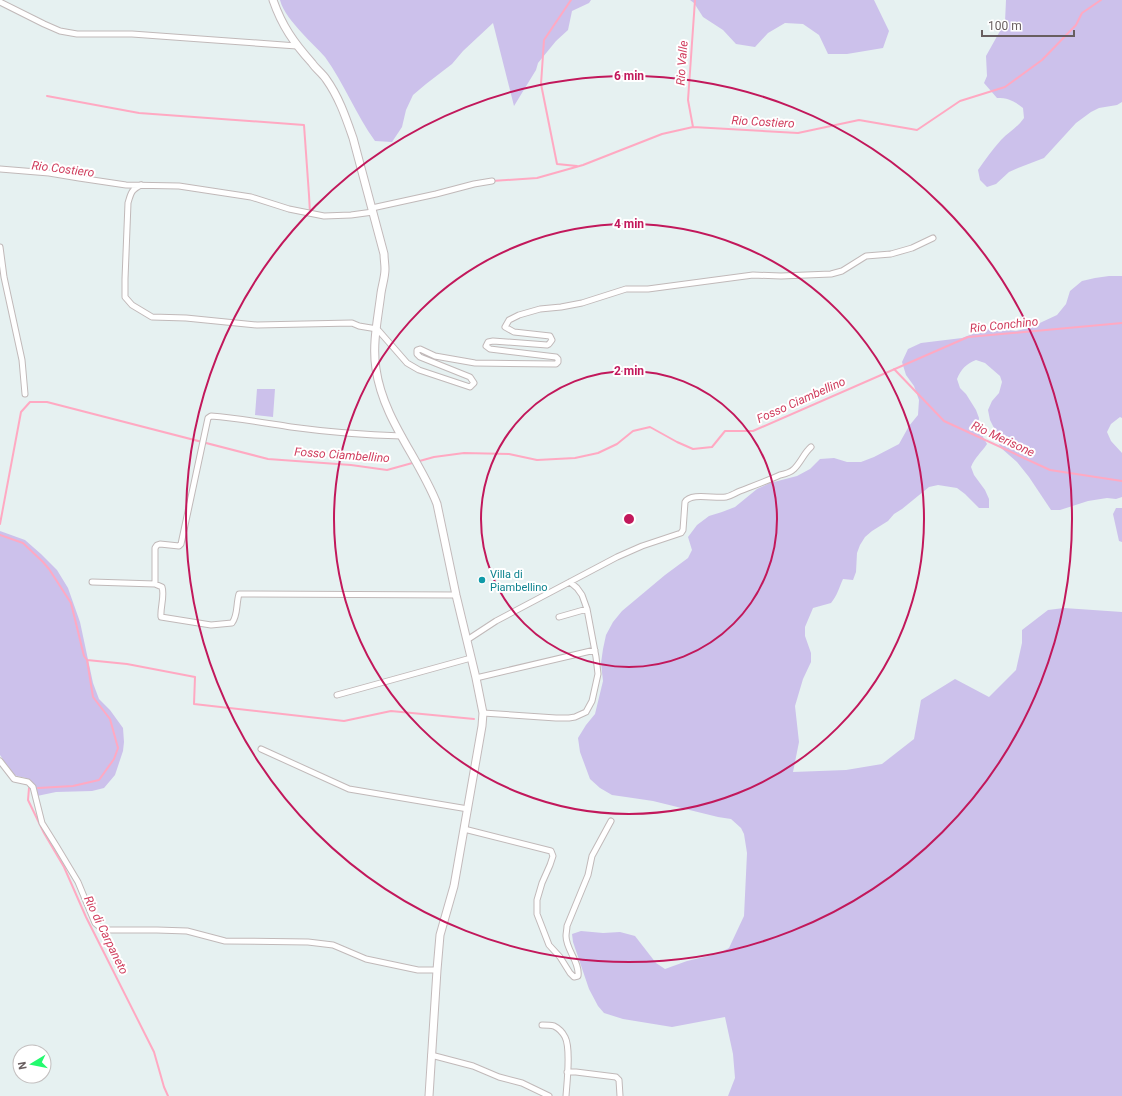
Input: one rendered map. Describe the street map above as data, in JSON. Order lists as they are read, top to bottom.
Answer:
{
  "water": [
    "Rio Valle",
    "Rio Costiero",
    "Rio Conchino",
    "Fosso Ciambellino",
    "Rio Merisone",
    "Rio di Carpaneto"
  ],
  "places": ["Villa di Piambellino"],
  "scale_bar": "100 m",
  "north": "left",
  "rings": ["6 min", "4 min", "2 min"]
}
